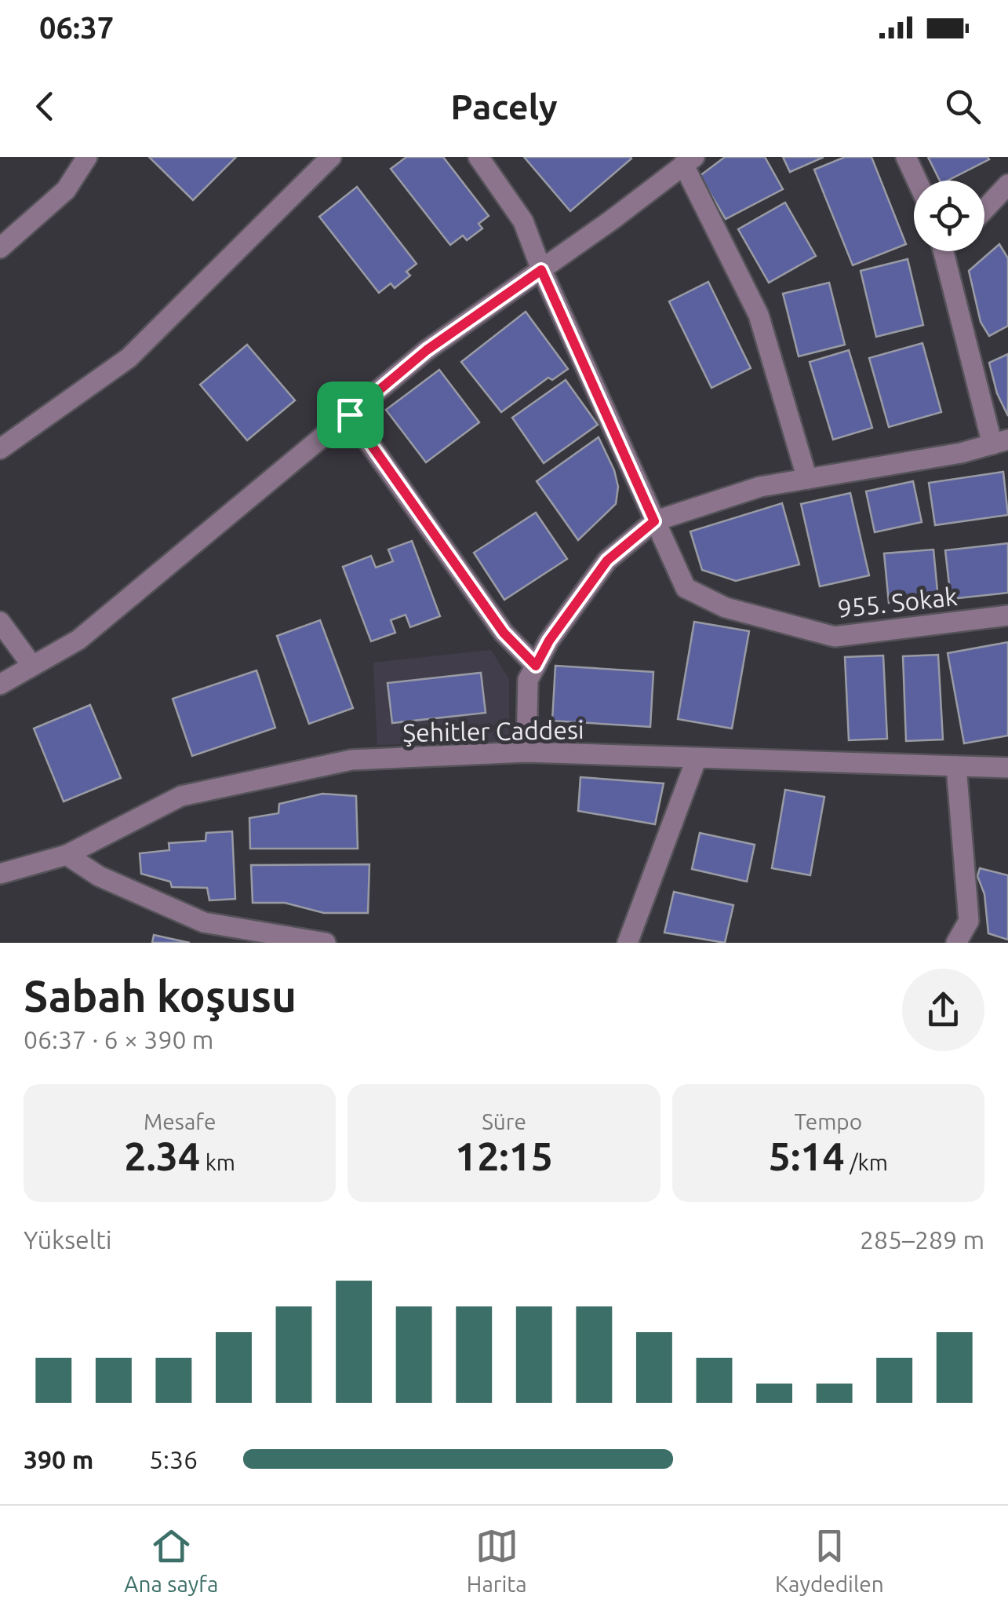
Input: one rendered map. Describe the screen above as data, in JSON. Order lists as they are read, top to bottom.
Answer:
{
  "streets": {
    "street": ["955. Sokak", "Şehitler Caddesi"]
  },
  "page": {
    "status": "06:37",
    "header": "Pacely",
    "heading": ["Sabah koşusu", "06:37 · 6 × 390 m"],
    "stats": [
      ["Mesafe", "2.34 km"],
      ["Süre", "12:15"],
      ["Tempo", "5:14 /km"]
    ],
    "chart": ["Yükselti", "285–289 m"],
    "list": [
      {
        "name": "390 m",
        "note": "5:36"
      }
    ],
    "tabs": ["Ana sayfa", "Harita", "Kaydedilen"]
  }
}
